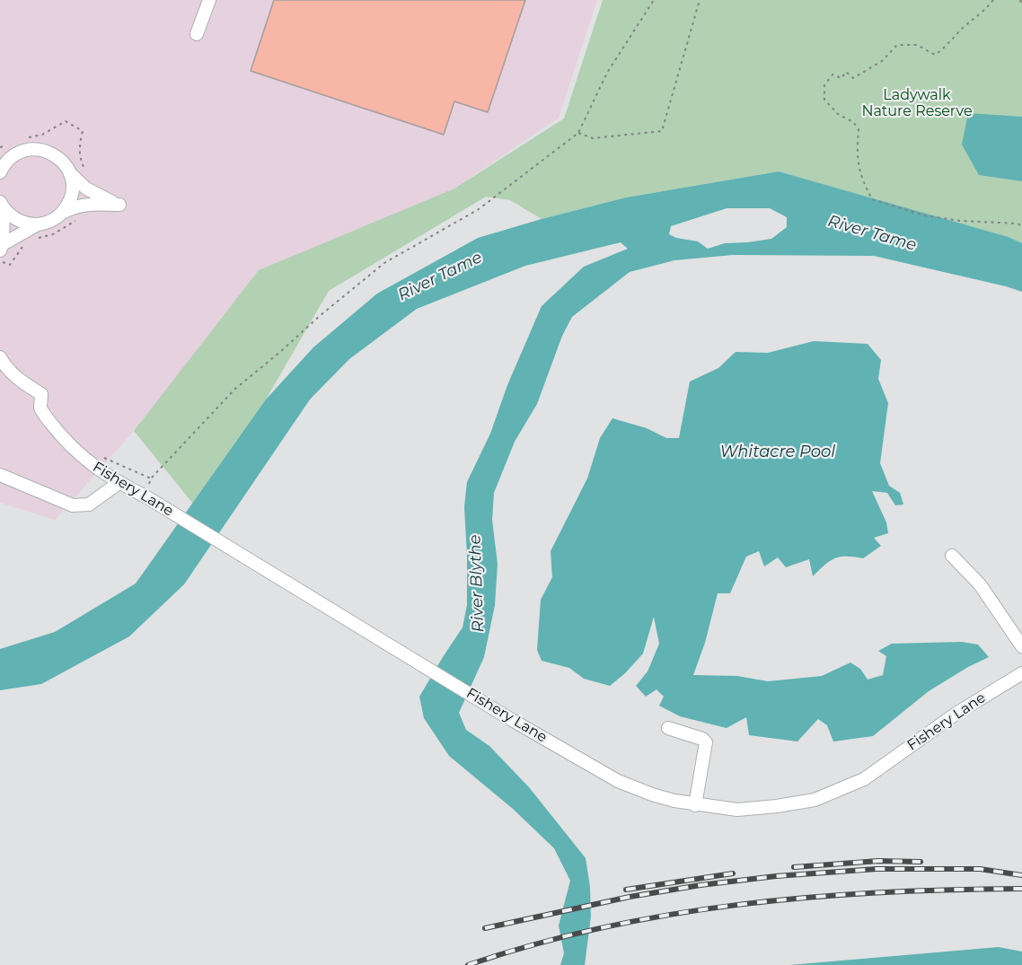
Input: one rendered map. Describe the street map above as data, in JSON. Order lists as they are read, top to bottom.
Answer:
{
  "streets": {
    "street": ["Fishery Lane"]
  },
  "water": ["River Tame", "Whitacre Pool", "River Blythe"],
  "parks": ["Ladywalk Nature Reserve"]
}
